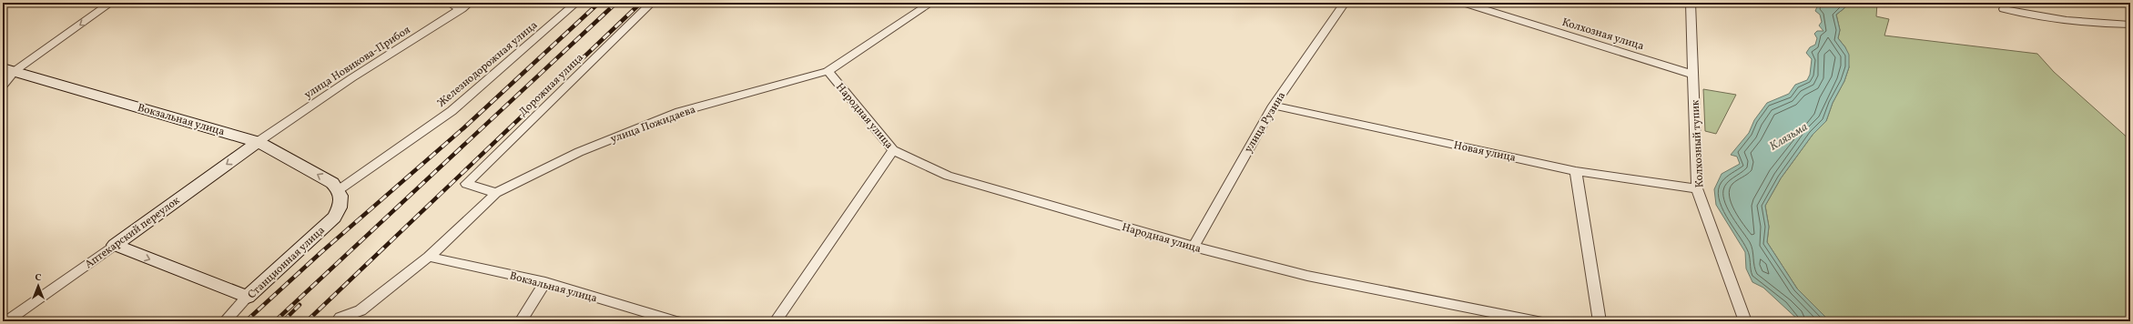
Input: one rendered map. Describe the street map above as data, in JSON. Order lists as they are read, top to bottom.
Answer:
{
  "streets": {
    "street": [
      "Колхозная улица",
      "улица Новикова-Прибоя",
      "Железнодорожная улица",
      "Дорожная улица",
      "Народная улица",
      "Вокзальная улица",
      "улица Рузина",
      "улица Пожидаева",
      "Колхозный тупик",
      "Новая улица",
      "Аптекарский переулок",
      "Станционная улица"
    ]
  },
  "crossings": [
    ["Колхозная улица", "Колхозный тупик"],
    ["улица Новикова-Прибоя", "Вокзальная улица"],
    ["улица Новикова-Прибоя", "Аптекарский переулок"],
    ["Железнодорожная улица", "Вокзальная улица"],
    ["Железнодорожная улица", "Станционная улица"],
    ["Дорожная улица", "улица Пожидаева"],
    ["Народная улица", "улица Рузина"],
    ["Народная улица", "улица Пожидаева"],
    ["Вокзальная улица", "улица Пожидаева"],
    ["Вокзальная улица", "Аптекарский переулок"],
    ["Вокзальная улица", "Станционная улица"],
    ["улица Рузина", "Новая улица"],
    ["Колхозный тупик", "Новая улица"]
  ],
  "one_way": ["Аптекарский переулок"],
  "water": ["Клязьма"],
  "north": "top"
}
